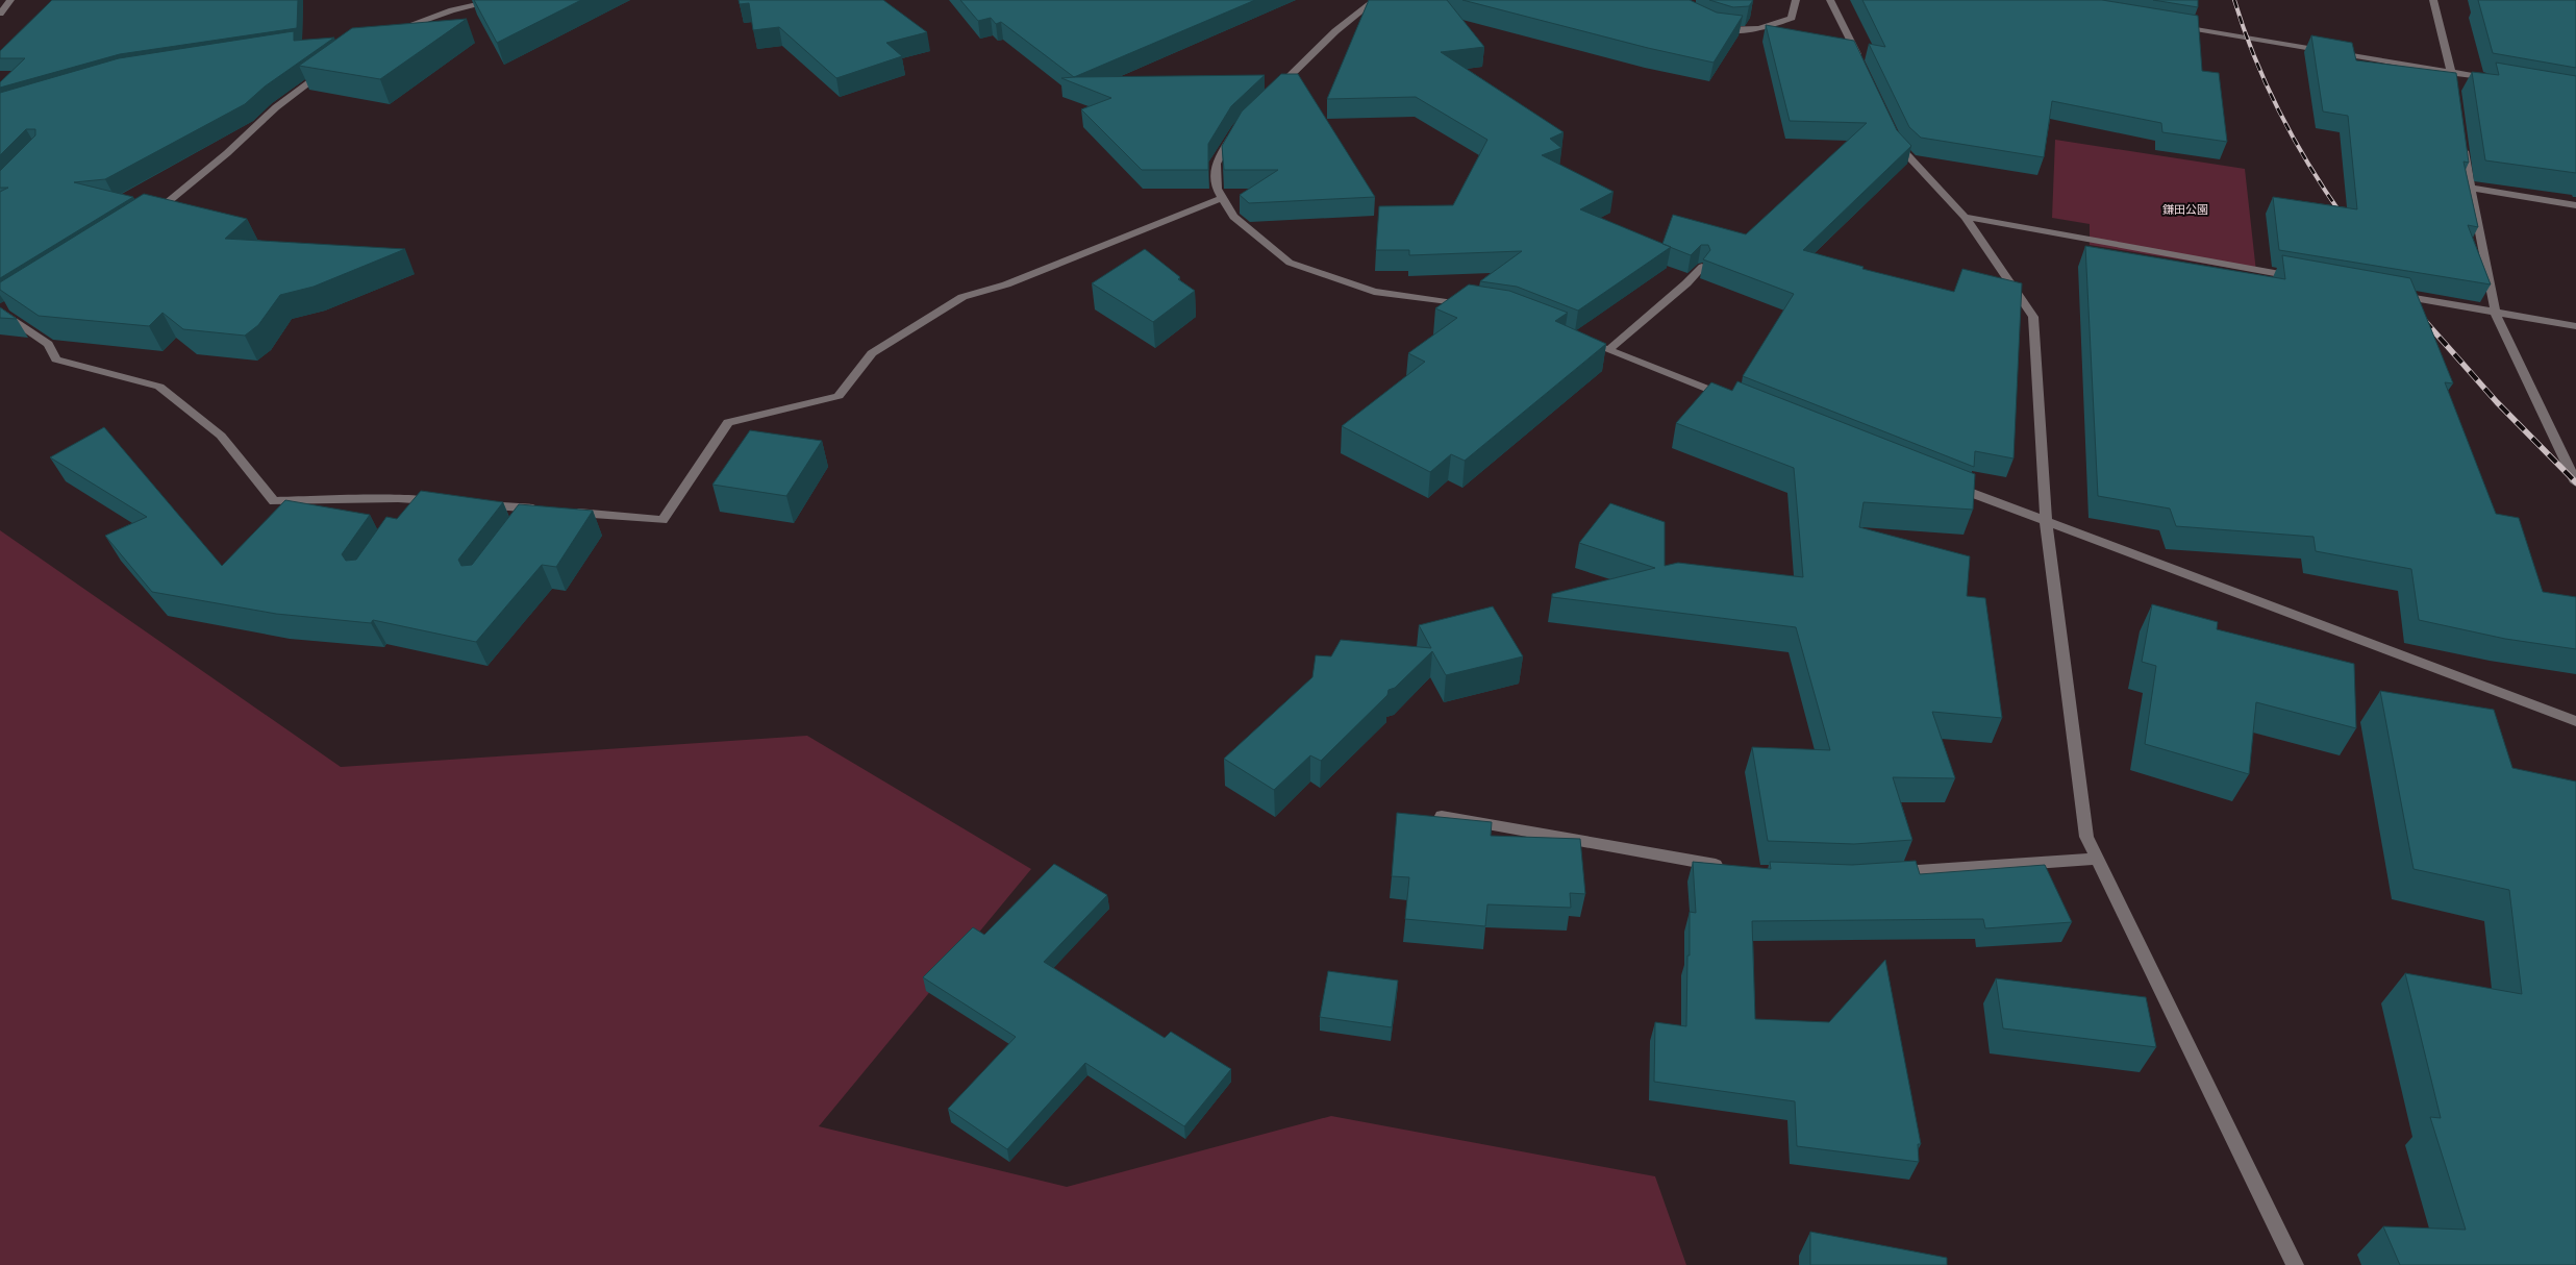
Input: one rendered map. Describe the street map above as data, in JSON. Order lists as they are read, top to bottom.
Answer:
{
  "parks": ["鎌田公園"]
}
